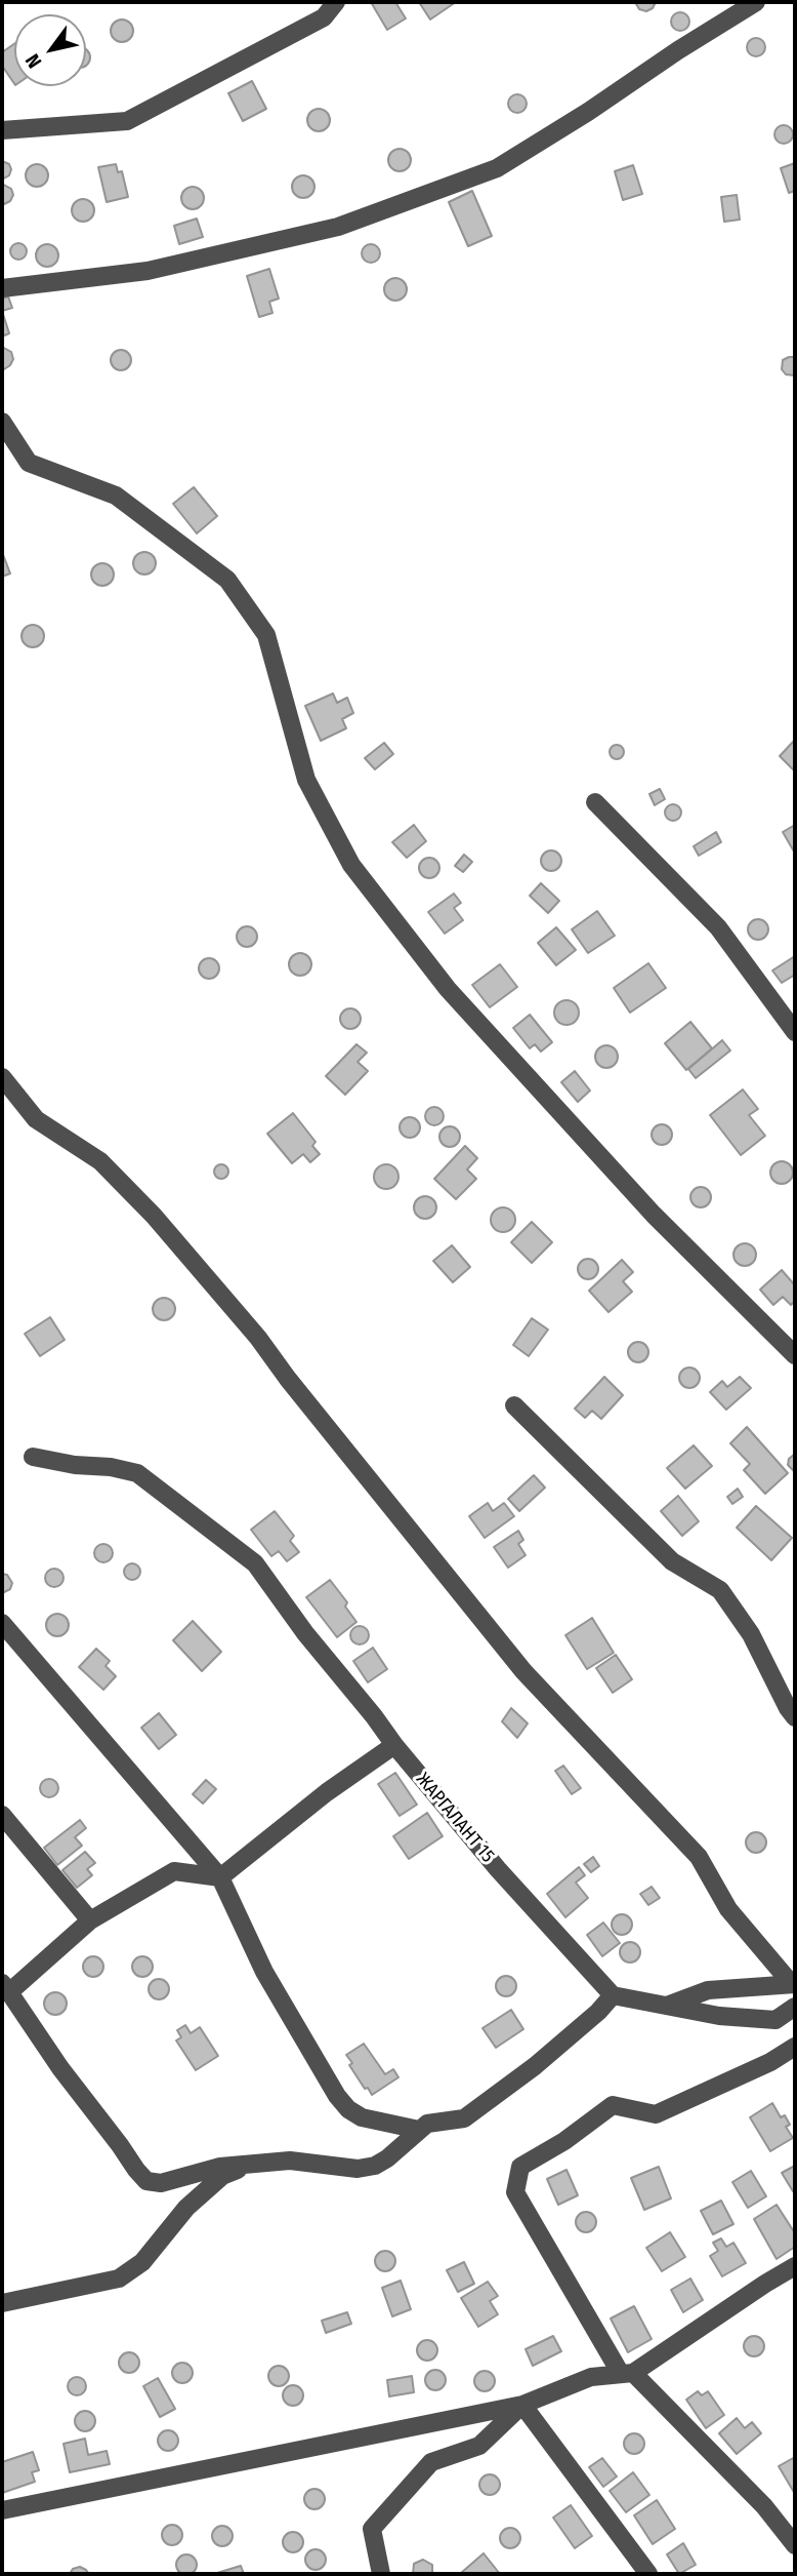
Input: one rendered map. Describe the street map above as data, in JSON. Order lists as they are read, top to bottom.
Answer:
{
  "streets": {
    "street": ["ЖАРГАЛАНТ 15"]
  },
  "north": "bottom left"
}
